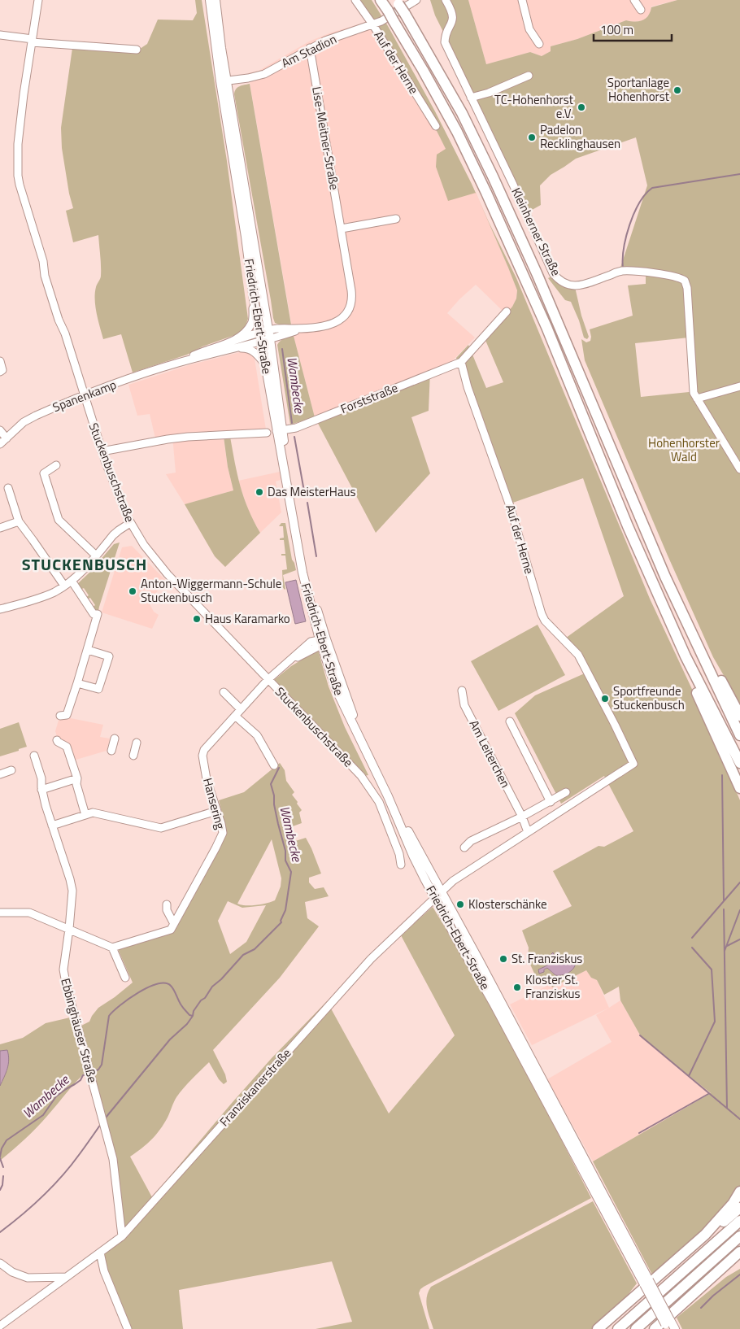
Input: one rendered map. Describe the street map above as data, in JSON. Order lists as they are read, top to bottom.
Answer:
{
  "streets": {
    "main road": ["Friedrich-Ebert-Straße"],
    "street": [
      "Am Stadion",
      "Auf der Herne",
      "Lise-Meitner-Straße",
      "Kleinherner Straße",
      "Spanenkamp",
      "Forststraße",
      "Stuckenbuschstraße",
      "Am Leiterchen",
      "Hansering",
      "Ebbinghäuser Straße",
      "Franziskanerstraße"
    ]
  },
  "crossings": [
    ["Am Stadion", "Auf der Herne"],
    ["Am Stadion", "Lise-Meitner-Straße"],
    ["Am Stadion", "Friedrich-Ebert-Straße"],
    ["Auf der Herne", "Forststraße"],
    ["Auf der Herne", "Am Leiterchen"],
    ["Lise-Meitner-Straße", "Friedrich-Ebert-Straße"],
    ["Lise-Meitner-Straße", "Spanenkamp"],
    ["Friedrich-Ebert-Straße", "Spanenkamp"],
    ["Friedrich-Ebert-Straße", "Forststraße"],
    ["Friedrich-Ebert-Straße", "Hansering"],
    ["Friedrich-Ebert-Straße", "Franziskanerstraße"],
    ["Spanenkamp", "Stuckenbuschstraße"],
    ["Stuckenbuschstraße", "Hansering"],
    ["Ebbinghäuser Straße", "Franziskanerstraße"]
  ],
  "districts": ["STUCKENBUSCH"],
  "water": ["Wambecke"],
  "parks": ["Hohenhorster Wald"],
  "places": [
    "Sportanlage Hohenhorst",
    "TC-Hohenhorst e.V.",
    "Padelon Recklinghausen",
    "Das MeisterHaus",
    "Anton-Wiggermann-Schule Stuckenbusch",
    "Haus Karamarko",
    "Sportfreunde Stuckenbusch",
    "Klosterschänke",
    "St. Franziskus",
    "Kloster St. Franziskus"
  ],
  "scale_bar": "100 m"
}
